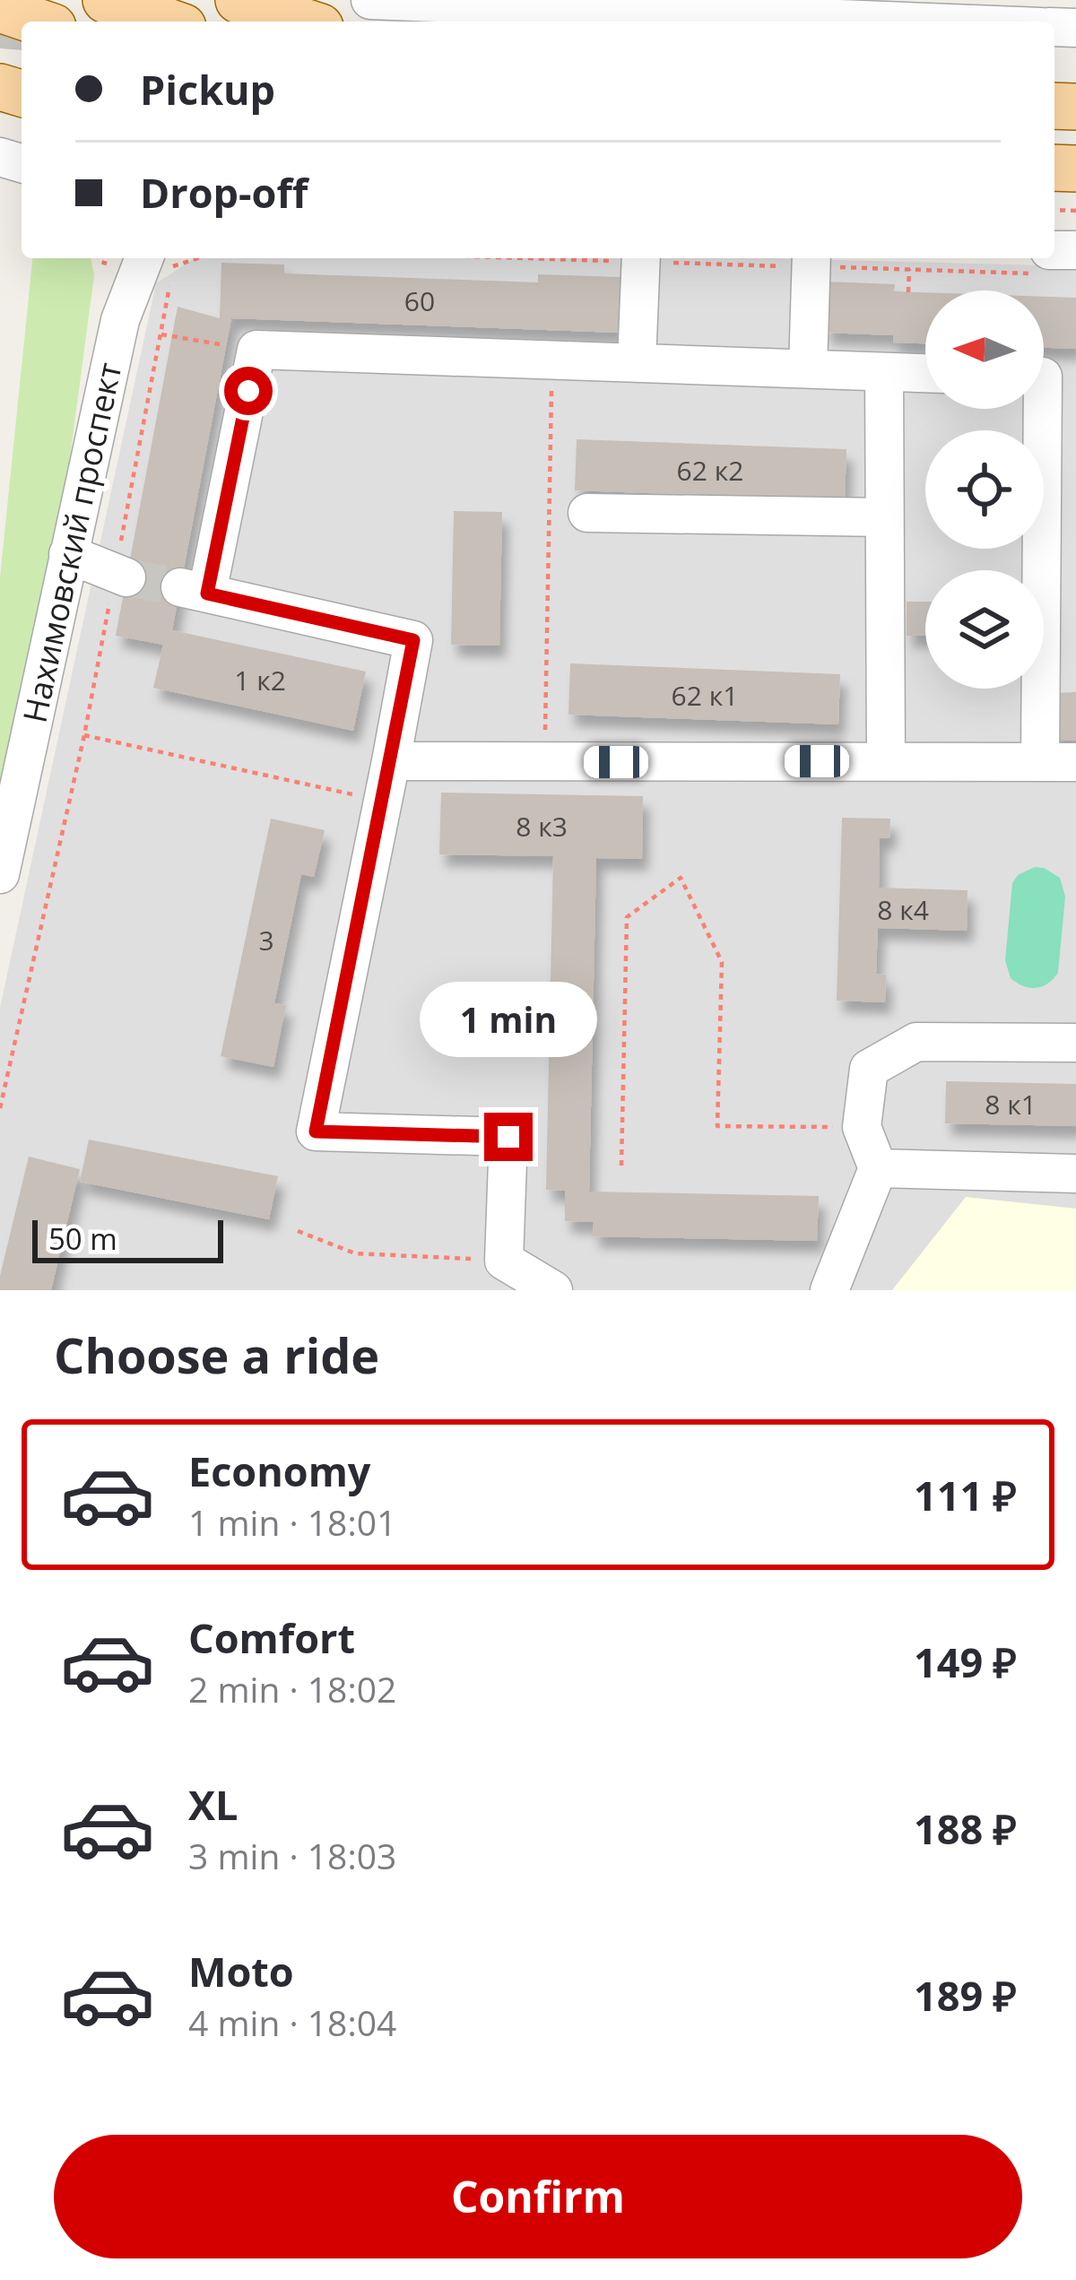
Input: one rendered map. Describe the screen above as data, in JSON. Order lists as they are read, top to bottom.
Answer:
{
  "streets": {
    "street": ["Нахимовский проспект"]
  },
  "house_numbers": [
    "60",
    "62 к2",
    "1 к2",
    "62 к1",
    "8 к3",
    "8 к4",
    "3",
    "8 к1"
  ],
  "scale_bar": "50 m",
  "north": "left",
  "page": {
    "banner": ["Pickup", "Drop-off"],
    "bubble": "1 min",
    "scale": "50 m",
    "heading": "Choose a ride",
    "list": [
      {
        "name": "Economy",
        "note": "1 min · 18:01",
        "value": "111 ₽"
      },
      {
        "name": "Comfort",
        "note": "2 min · 18:02",
        "value": "149 ₽"
      },
      {
        "name": "XL",
        "note": "3 min · 18:03",
        "value": "188 ₽"
      },
      {
        "name": "Moto",
        "note": "4 min · 18:04",
        "value": "189 ₽"
      }
    ],
    "buttons": "Confirm"
  }
}
